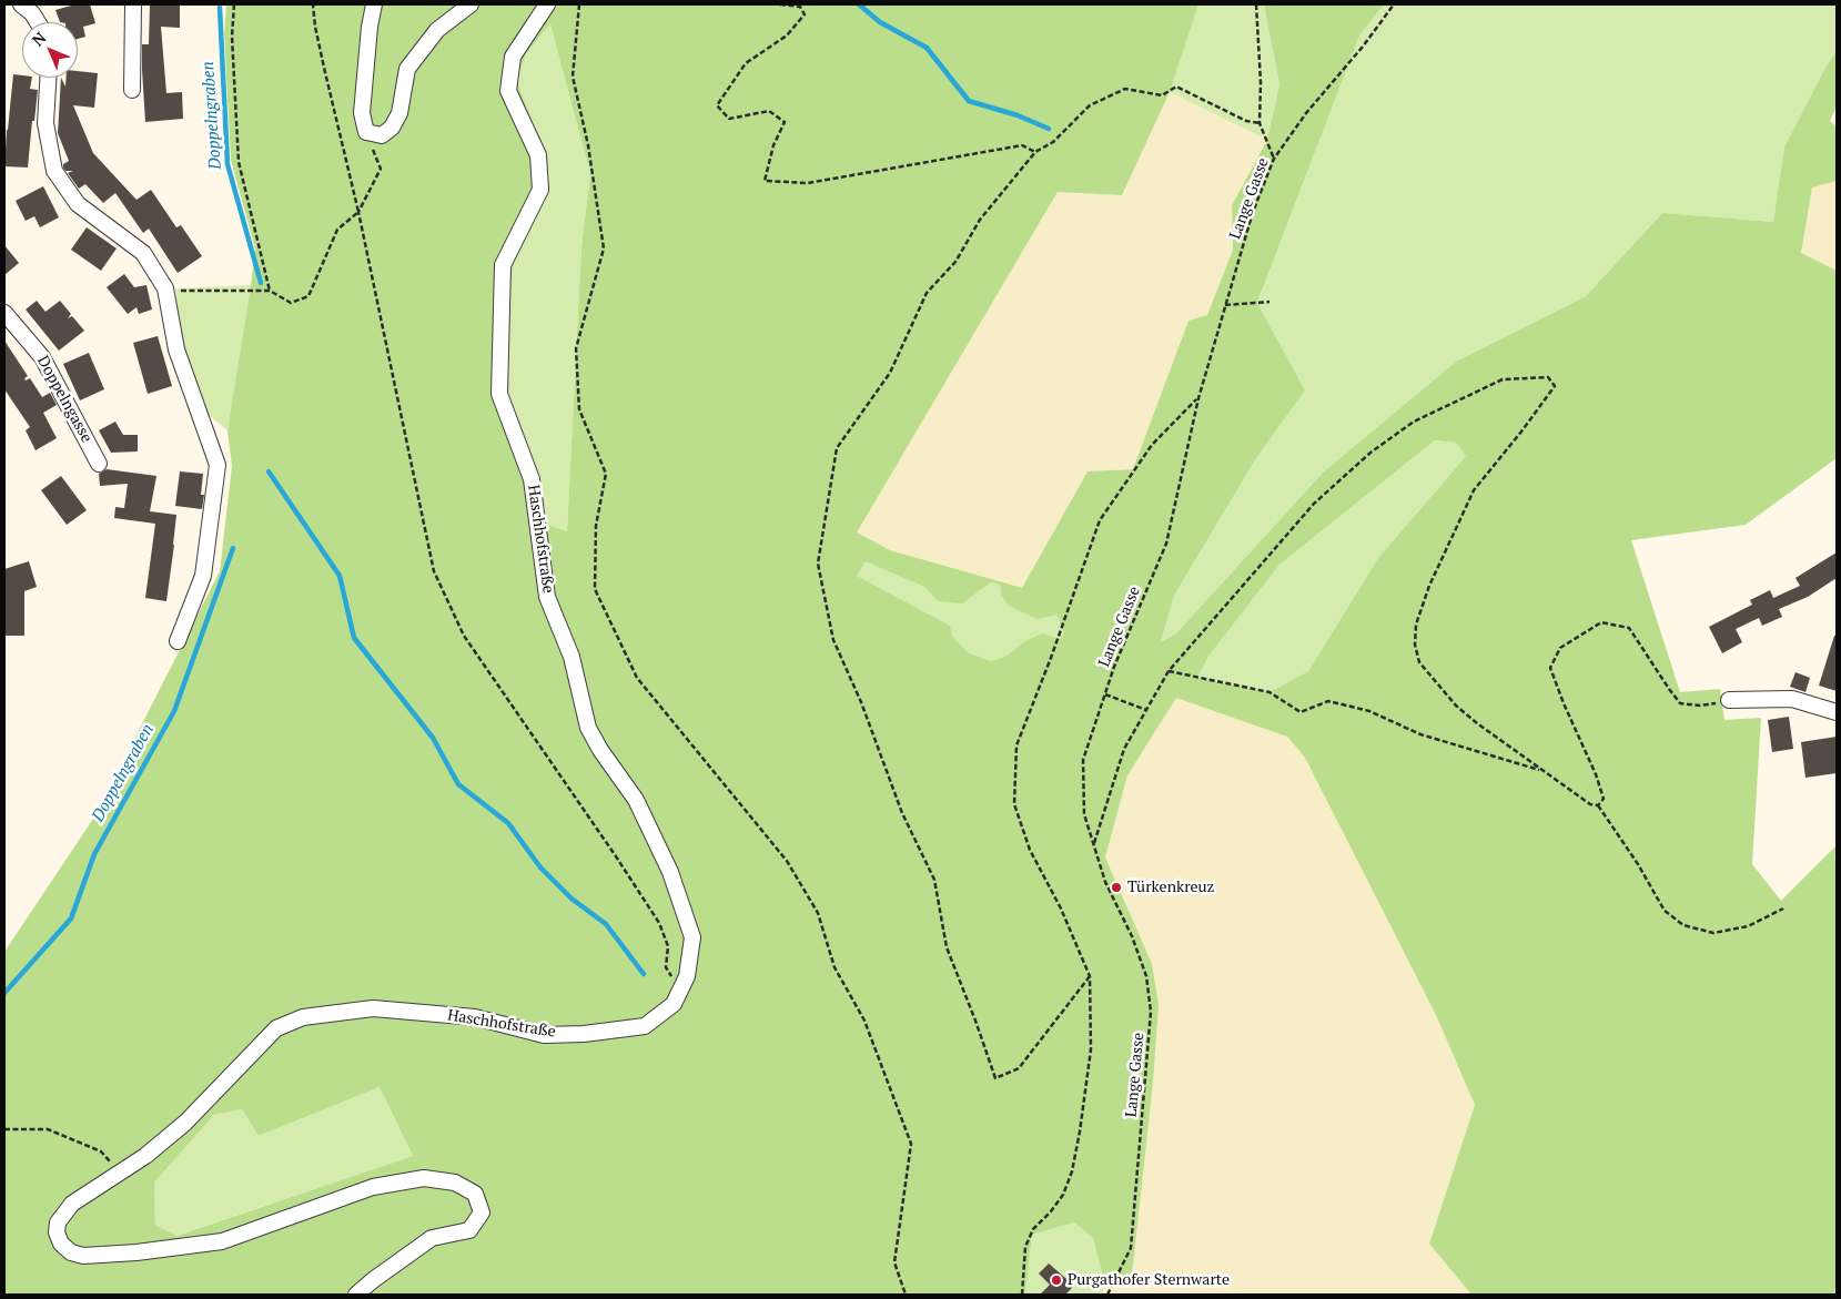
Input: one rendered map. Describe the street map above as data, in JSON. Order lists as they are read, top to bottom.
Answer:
{
  "streets": {
    "street": ["Doppelngasse", "Haschhofstraße"],
    "path": ["Lange Gasse"]
  },
  "water": ["Doppelngraben"],
  "places": ["Türkenkreuz", "Purgathofer Sternwarte"],
  "north": "top left"
}
